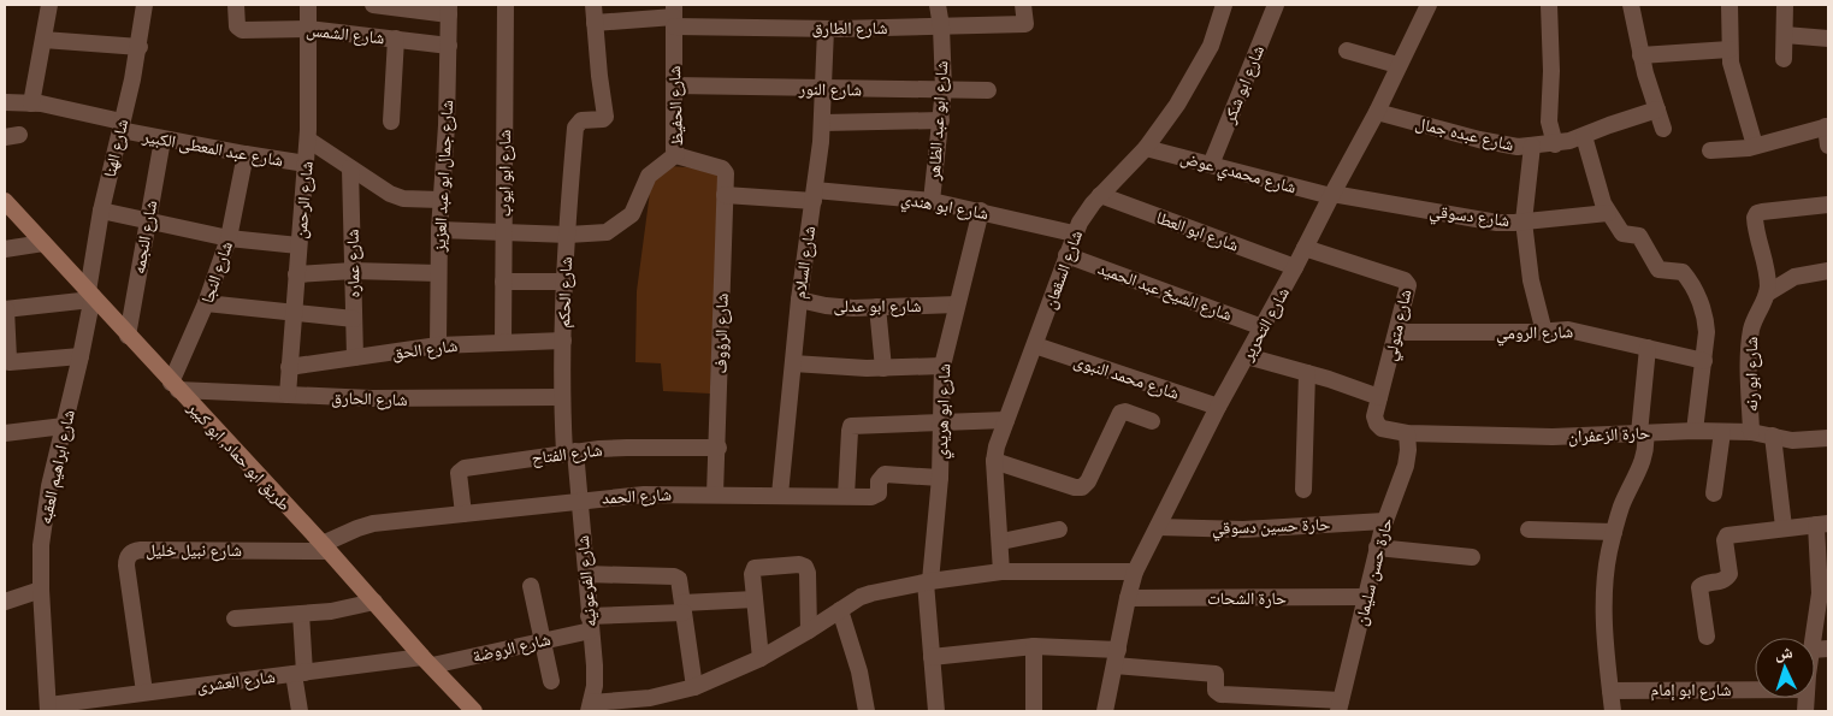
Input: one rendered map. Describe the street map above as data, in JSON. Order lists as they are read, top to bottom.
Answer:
{
  "streets": {
    "main road": ["طريق ابو حماد, ابو كبير"],
    "street": [
      "شارع الطارق",
      "شارع الشمس",
      "شارع ابو شكر",
      "شارع النور",
      "شارع الحفيظ",
      "شارع ابو عبد الظاهر",
      "شارع عبده جمال",
      "شارع الهنا",
      "شارع عبد المعطى الكبير",
      "شارع محمدي عوض",
      "شارع ابو ايوب",
      "شارع جمال ابو عبد العزيز",
      "شارع الرحمن",
      "شارع ابو هندي",
      "شارع دسوقي",
      "شارع ابو العطا",
      "شارع النجمه",
      "شارع السلام",
      "شارع عماره",
      "شارع السقعان",
      "شارع النجا",
      "شارع الشيخ عبد الحميد",
      "شارع الحكم",
      "شارع ابو عدلى",
      "شارع التحرير",
      "شارع متولي",
      "شارع الرومي",
      "شارع الرؤوف",
      "شارع الحق",
      "شارع ابو رنه",
      "شارع محمد النبوى",
      "شارع الحارق",
      "شارع ابو هريدي",
      "حارة الزعفران",
      "شارع الفتاح",
      "شارع ابراهيم العقبه",
      "شارع الحمد",
      "حارة حسين دسوقي",
      "شارع نبيل خليل",
      "حارة حسن سليمان",
      "شارع الفرعونيه",
      "حارة الشحات",
      "شارع الروضة",
      "شارع العشرى",
      "شارع ابو إمام"
    ]
  },
  "crossings": [
    ["شارع الطارق", "شارع الحفيظ"],
    ["شارع الطارق", "شارع ابو عبد الظاهر"],
    ["شارع الطارق", "شارع السلام"],
    ["شارع الطارق", "شارع الحكم"],
    ["شارع الشمس", "شارع جمال ابو عبد العزيز"],
    ["شارع الشمس", "شارع الرحمن"],
    ["شارع ابو شكر", "شارع محمدي عوض"],
    ["شارع النور", "شارع الحفيظ"],
    ["شارع النور", "شارع ابو عبد الظاهر"],
    ["شارع النور", "شارع السلام"],
    ["شارع الحفيظ", "شارع الرؤوف"],
    ["شارع ابو عبد الظاهر", "شارع ابو هندي"],
    ["شارع عبده جمال", "شارع التحرير"],
    ["شارع الهنا", "شارع عبد المعطى الكبير"],
    ["شارع الهنا", "طريق ابو حماد, ابو كبير"],
    ["شارع الهنا", "شارع ابراهيم العقبه"],
    ["شارع عبد المعطى الكبير", "شارع الرحمن"],
    ["شارع عبد المعطى الكبير", "شارع النجمه"],
    ["شارع عبد المعطى الكبير", "شارع النجا"],
    ["شارع محمدي عوض", "شارع دسوقي"],
    ["شارع محمدي عوض", "شارع السقعان"],
    ["شارع محمدي عوض", "شارع التحرير"],
    ["شارع ابو ايوب", "شارع الحق"],
    ["شارع جمال ابو عبد العزيز", "شارع الحق"],
    ["شارع الرحمن", "شارع الحق"],
    ["شارع الرحمن", "شارع الحارق"],
    ["شارع ابو هندي", "شارع السلام"],
    ["شارع ابو هندي", "شارع السقعان"],
    ["شارع ابو هندي", "شارع الرؤوف"],
    ["شارع ابو هندي", "شارع ابو هريدي"],
    ["شارع دسوقي", "شارع التحرير"],
    ["شارع ابو العطا", "شارع السقعان"],
    ["شارع ابو العطا", "شارع التحرير"],
    ["شارع النجمه", "طريق ابو حماد, ابو كبير"],
    ["شارع السلام", "شارع ابو عدلى"],
    ["شارع السلام", "شارع الحمد"],
    ["شارع عماره", "شارع الحق"],
    ["شارع السقعان", "شارع الشيخ عبد الحميد"],
    ["شارع السقعان", "شارع محمد النبوى"],
    ["شارع النجا", "شارع الحارق"],
    ["شارع النجا", "طريق ابو حماد, ابو كبير"],
    ["شارع الشيخ عبد الحميد", "شارع التحرير"],
    ["شارع الحكم", "شارع الحق"],
    ["شارع الحكم", "شارع الحارق"],
    ["شارع الحكم", "شارع الفتاح"],
    ["شارع الحكم", "شارع الفرعونيه"],
    ["شارع ابو عدلى", "شارع ابو هريدي"],
    ["شارع التحرير", "شارع متولي"],
    ["شارع التحرير", "شارع محمد النبوى"],
    ["شارع التحرير", "حارة حسين دسوقي"],
    ["شارع التحرير", "حارة الشحات"],
    ["شارع متولي", "شارع الرومي"],
    ["شارع متولي", "حارة الزعفران"],
    ["شارع الرؤوف", "شارع الفتاح"],
    ["شارع الرؤوف", "شارع الحمد"],
    ["شارع ابو رنه", "حارة الزعفران"],
    ["شارع الحارق", "طريق ابو حماد, ابو كبير"],
    ["شارع ابو هريدي", "شارع الحمد"],
    ["حارة الزعفران", "حارة حسن سليمان"],
    ["شارع الفتاح", "شارع الحمد"],
    ["شارع الفتاح", "شارع الفرعونيه"],
    ["طريق ابو حماد, ابو كبير", "شارع ابراهيم العقبه"],
    ["طريق ابو حماد, ابو كبير", "شارع الحمد"],
    ["طريق ابو حماد, ابو كبير", "شارع نبيل خليل"],
    ["طريق ابو حماد, ابو كبير", "شارع الروضة"],
    ["طريق ابو حماد, ابو كبير", "شارع العشرى"],
    ["شارع ابراهيم العقبه", "شارع العشرى"],
    ["شارع الحمد", "شارع نبيل خليل"],
    ["شارع الحمد", "شارع الفرعونيه"],
    ["حارة حسين دسوقي", "حارة حسن سليمان"],
    ["شارع نبيل خليل", "شارع العشرى"],
    ["حارة حسن سليمان", "حارة الشحات"],
    ["شارع الفرعونيه", "شارع الروضة"],
    ["شارع الروضة", "شارع العشرى"]
  ],
  "north": "top"
}
